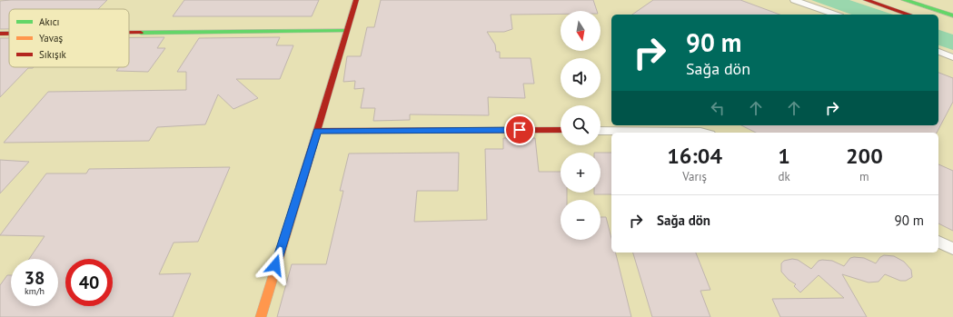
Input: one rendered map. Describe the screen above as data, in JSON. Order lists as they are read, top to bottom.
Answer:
{
  "legend": ["Akıcı", "Yavaş", "Sıkışık"],
  "north": "bottom",
  "page": {
    "map_buttons": ["+", "−"],
    "turn": ["90 m", "Sağa dön"],
    "eta": [
      "16:04",
      "Varış",
      "1",
      "dk",
      "200",
      "m"
    ],
    "list": [
      {
        "name": "Sağa dön",
        "value": "90 m"
      }
    ],
    "speed": "38 km/h",
    "limit": "40"
  }
}
